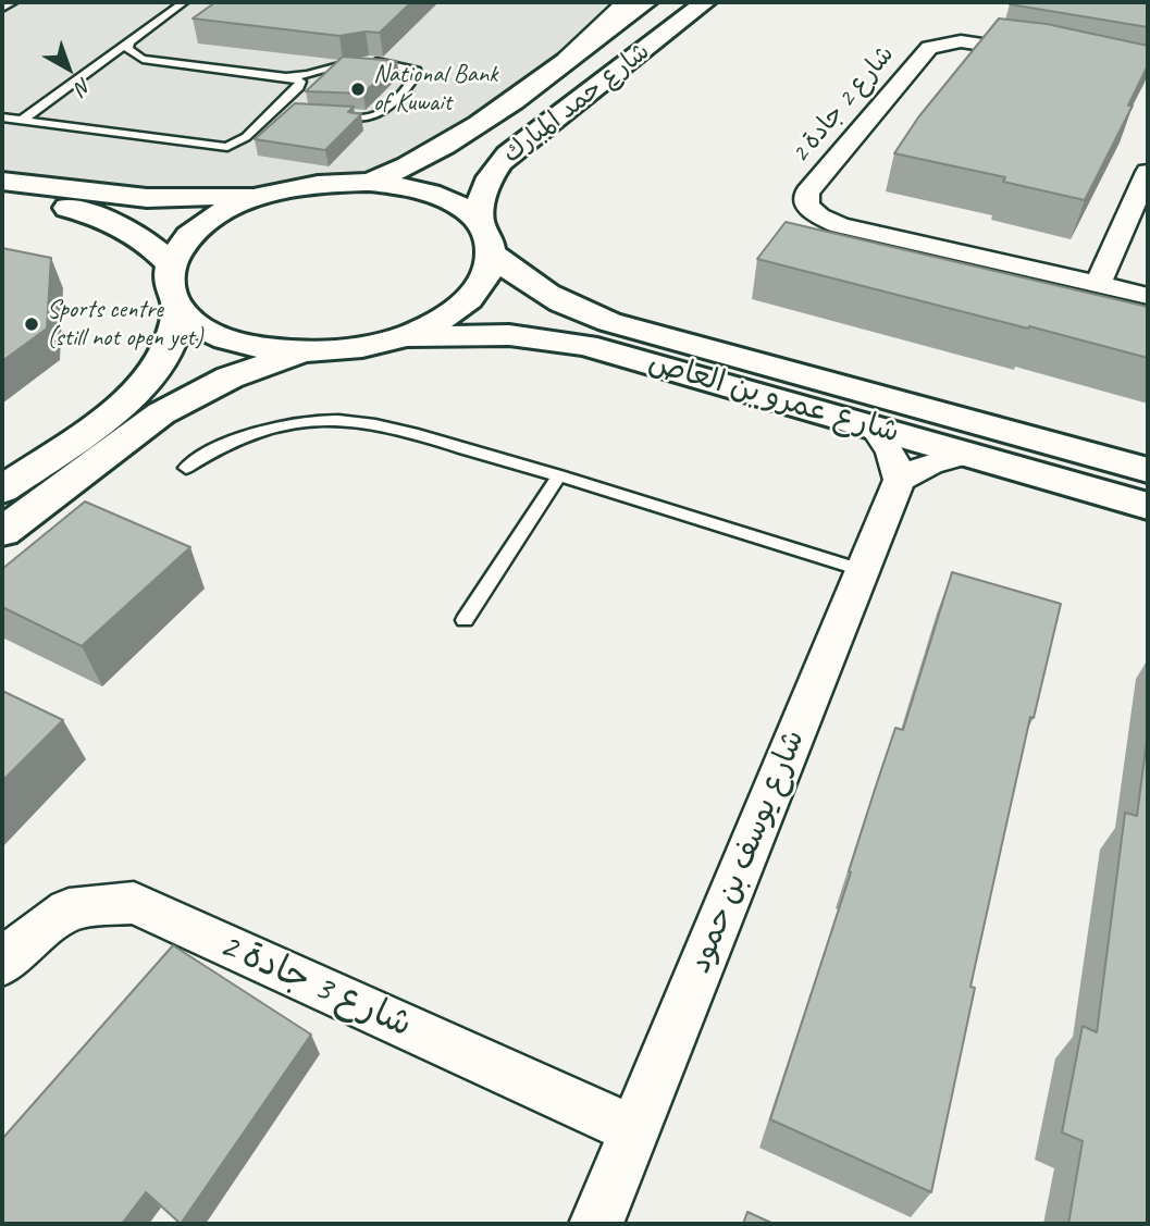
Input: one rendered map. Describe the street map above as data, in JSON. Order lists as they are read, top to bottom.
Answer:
{
  "streets": {
    "main road": ["شارع حمد المبارك", "شارع عمرو بن العاص"],
    "street": ["شارع 2 جادة 2", "شارع يوسف بن حمود", "شارع 3 جادة 2"]
  },
  "crossings": [
    ["شارع حمد المبارك", "شارع عمرو بن العاص"],
    ["شارع يوسف بن حمود", "شارع 3 جادة 2"]
  ],
  "places": ["National Bank of Kuwait", "Sports centre (still not open yet)"],
  "north": "bottom right"
}
